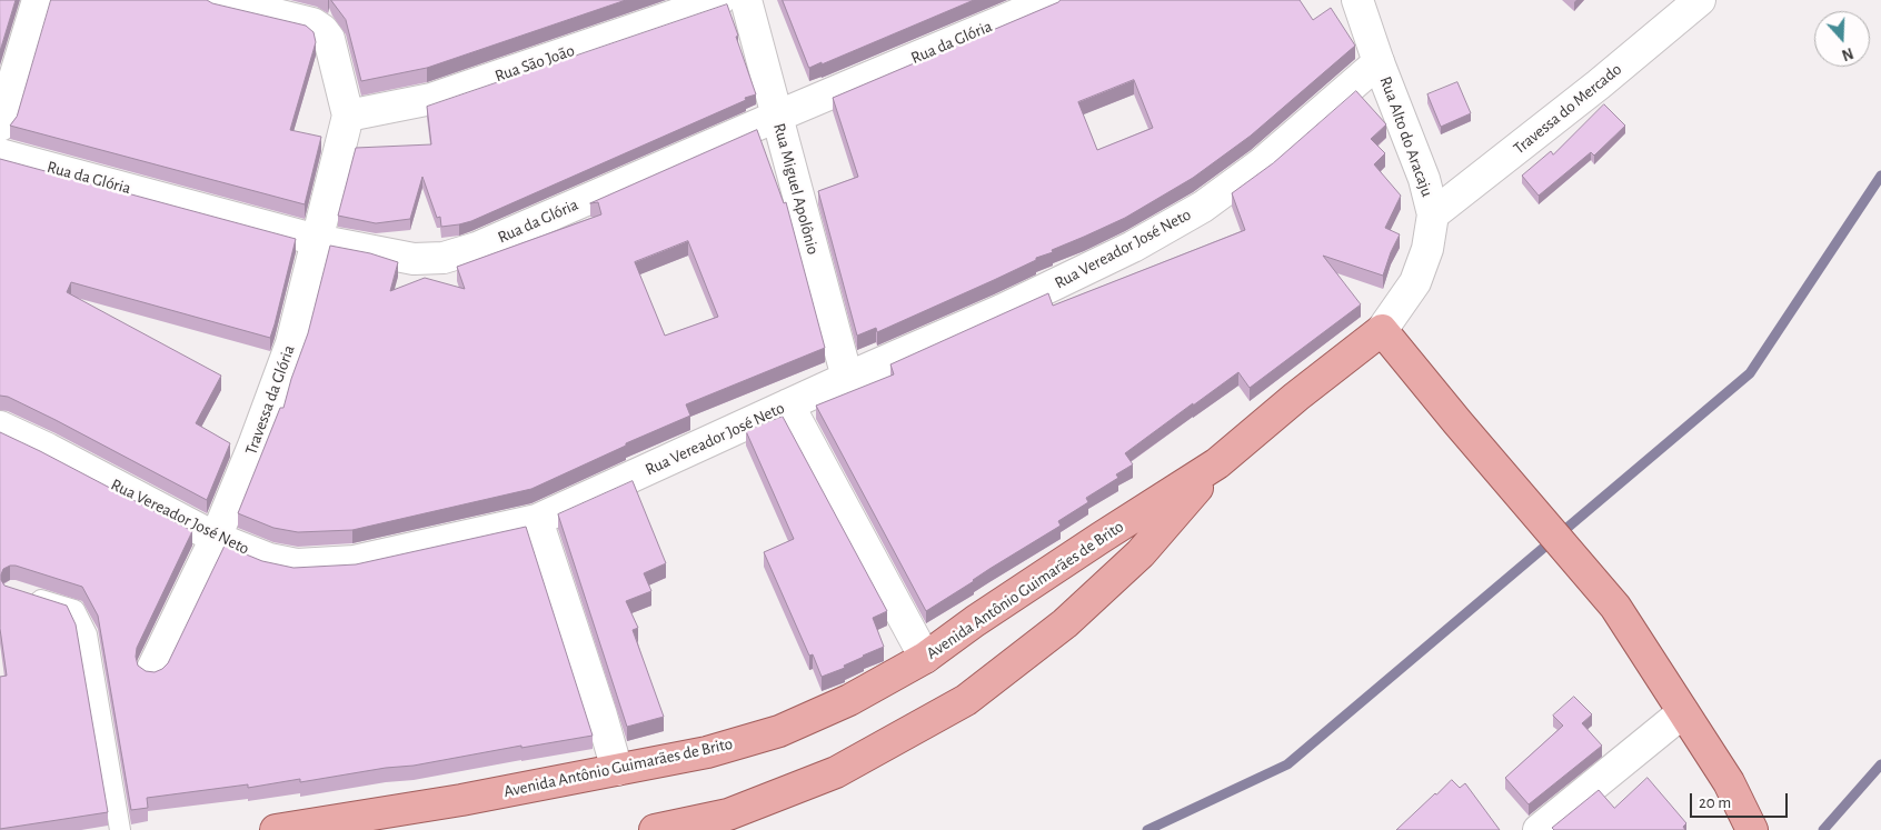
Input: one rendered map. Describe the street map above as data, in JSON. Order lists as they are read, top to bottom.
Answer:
{
  "streets": {
    "main road": ["Avenida Antônio Guimarães de Brito"],
    "street": [
      "Rua da Glória",
      "Rua São João",
      "Travessa do Mercado",
      "Rua Alto do Aracaju",
      "Rua Miguel Apolônio",
      "Rua Vereador José Neto",
      "Travessa da Glória"
    ]
  },
  "crossings": [
    ["Rua da Glória", "Rua Miguel Apolônio"],
    ["Rua da Glória", "Travessa da Glória"],
    ["Rua São João", "Travessa da Glória"],
    ["Travessa do Mercado", "Rua Alto do Aracaju"],
    ["Rua Alto do Aracaju", "Rua Vereador José Neto"],
    ["Rua Alto do Aracaju", "Avenida Antônio Guimarães de Brito"],
    ["Rua Miguel Apolônio", "Rua Vereador José Neto"],
    ["Rua Vereador José Neto", "Travessa da Glória"]
  ],
  "scale_bar": "20 m",
  "north": "bottom"
}
